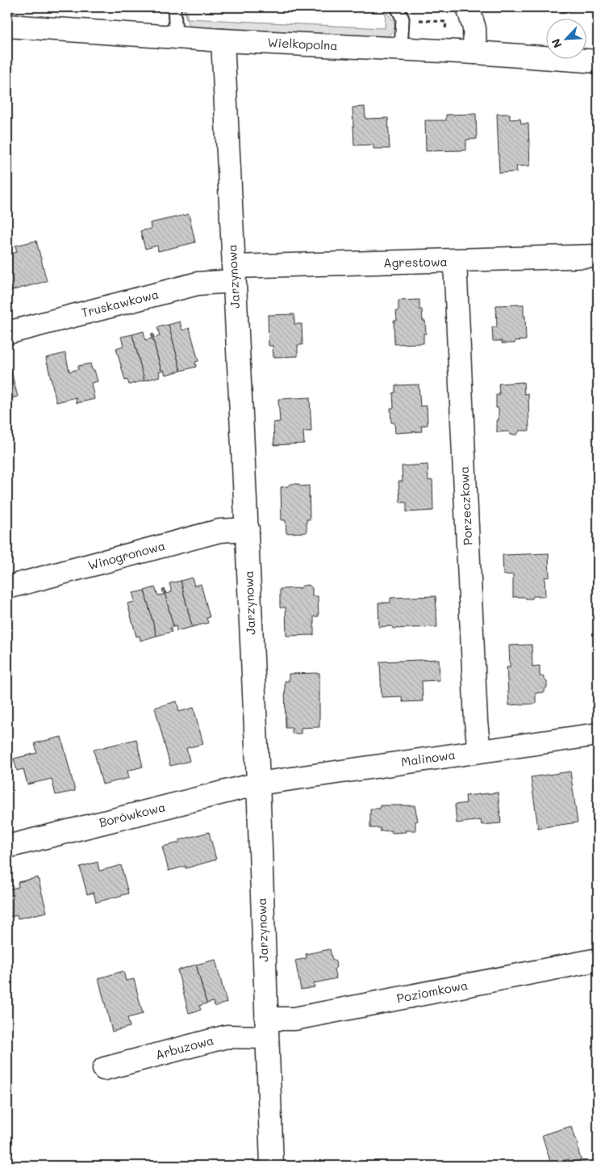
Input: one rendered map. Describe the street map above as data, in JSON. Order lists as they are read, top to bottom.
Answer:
{
  "streets": {
    "street": [
      "Wielkopolna",
      "Agrestowa",
      "Jarzynowa",
      "Truskawkowa",
      "Porzeczkowa",
      "Winogronowa",
      "Malinowa",
      "Borówkowa",
      "Poziomkowa",
      "Arbuzowa"
    ]
  },
  "crossings": [
    ["Wielkopolna", "Jarzynowa"],
    ["Agrestowa", "Jarzynowa"],
    ["Agrestowa", "Truskawkowa"],
    ["Agrestowa", "Porzeczkowa"],
    ["Jarzynowa", "Truskawkowa"],
    ["Jarzynowa", "Winogronowa"],
    ["Jarzynowa", "Malinowa"],
    ["Jarzynowa", "Borówkowa"],
    ["Jarzynowa", "Poziomkowa"],
    ["Jarzynowa", "Arbuzowa"],
    ["Porzeczkowa", "Malinowa"],
    ["Malinowa", "Borówkowa"],
    ["Poziomkowa", "Arbuzowa"]
  ],
  "north": "bottom left"
}
